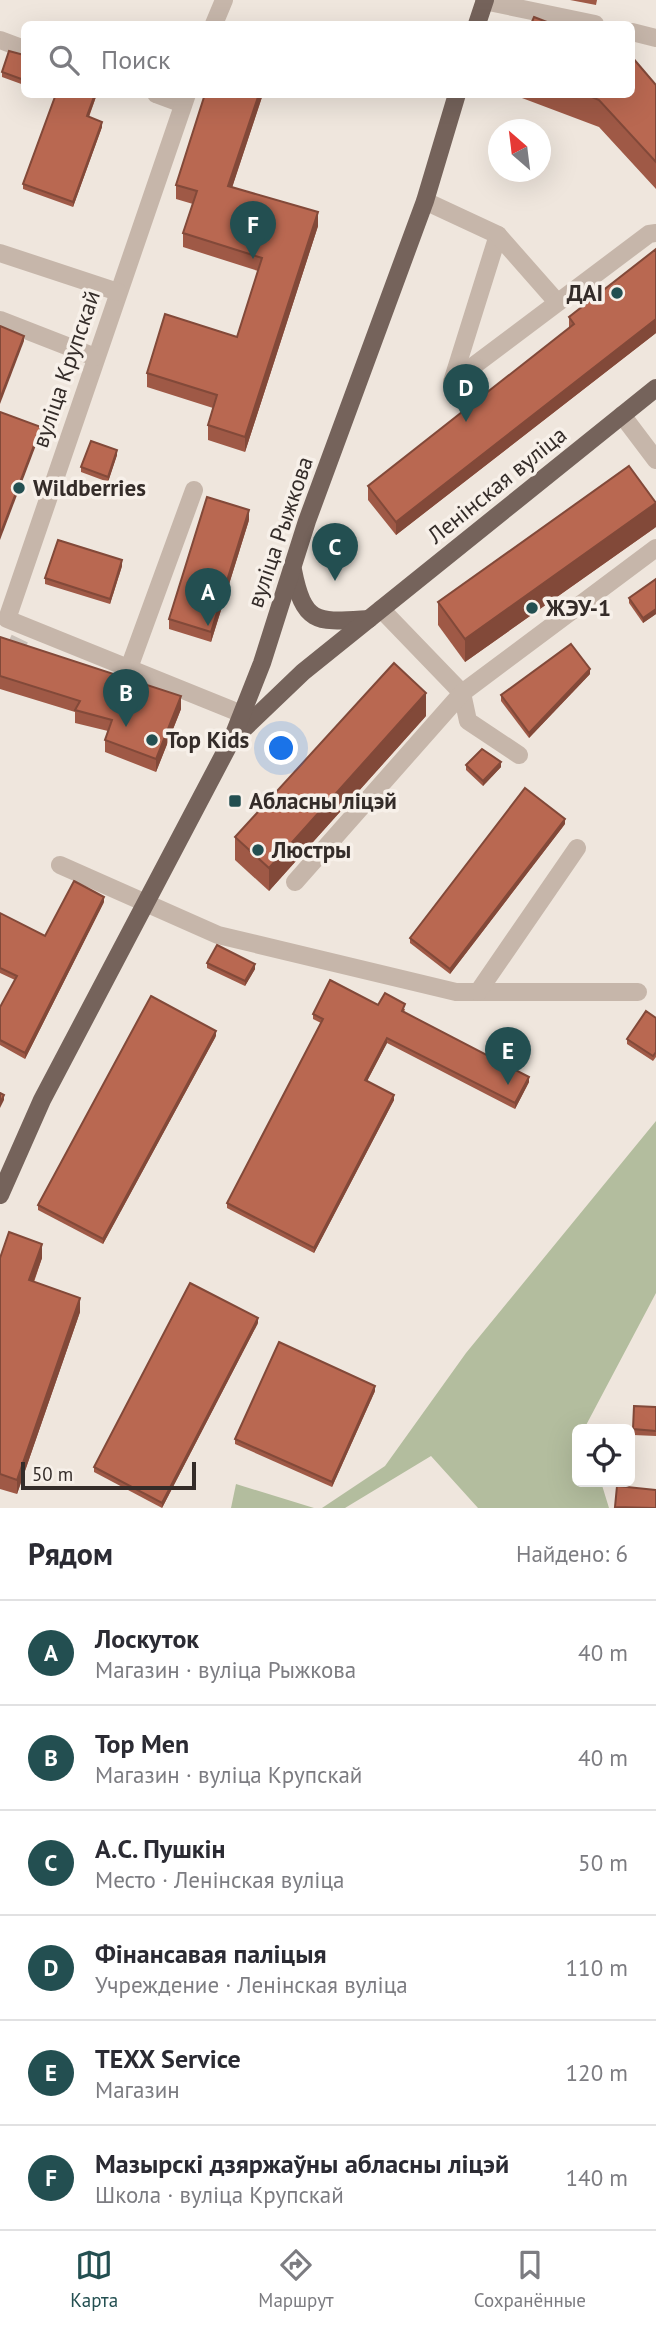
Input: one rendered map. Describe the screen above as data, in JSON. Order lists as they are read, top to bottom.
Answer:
{
  "streets": {
    "main road": ["Ленінская вуліца", "вуліца Рыжкова"],
    "street": ["вуліца Крупскай"]
  },
  "crossings": [
    ["вуліца Крупскай", "вуліца Рыжкова"],
    ["Ленінская вуліца", "вуліца Рыжкова"]
  ],
  "places": {
    "other": [
      "ДАІ",
      "Wildberries",
      "ЖЭУ-1",
      "Top Kids",
      "Люстры"
    ],
    "transit": ["Абласны ліцэй"]
  },
  "scale_bar": "50 m",
  "north": "top left",
  "page": {
    "search": "Поиск",
    "pins": [
      "F",
      "D",
      "C",
      "A",
      "B",
      "E"
    ],
    "scale": "50 m",
    "heading": ["Рядом", "Найдено: 6"],
    "list": [
      {
        "mark": "A",
        "name": "Лоскуток",
        "note": "Магазин · вуліца Рыжкова",
        "value": "40 m"
      },
      {
        "mark": "B",
        "name": "Top Men",
        "note": "Магазин · вуліца Крупскай",
        "value": "40 m"
      },
      {
        "mark": "C",
        "name": "А.С. Пушкін",
        "note": "Место · Ленінская вуліца",
        "value": "50 m"
      },
      {
        "mark": "D",
        "name": "Фінансавая паліцыя",
        "note": "Учреждение · Ленінская вуліца",
        "value": "110 m"
      },
      {
        "mark": "E",
        "name": "TEXX Service",
        "note": "Магазин",
        "value": "120 m"
      },
      {
        "mark": "F",
        "name": "Мазырскі дзяржаўны абласны ліцэй",
        "note": "Школа · вуліца Крупскай",
        "value": "140 m"
      }
    ],
    "nav": ["Карта", "Маршрут", "Сохранённые"]
  }
}
